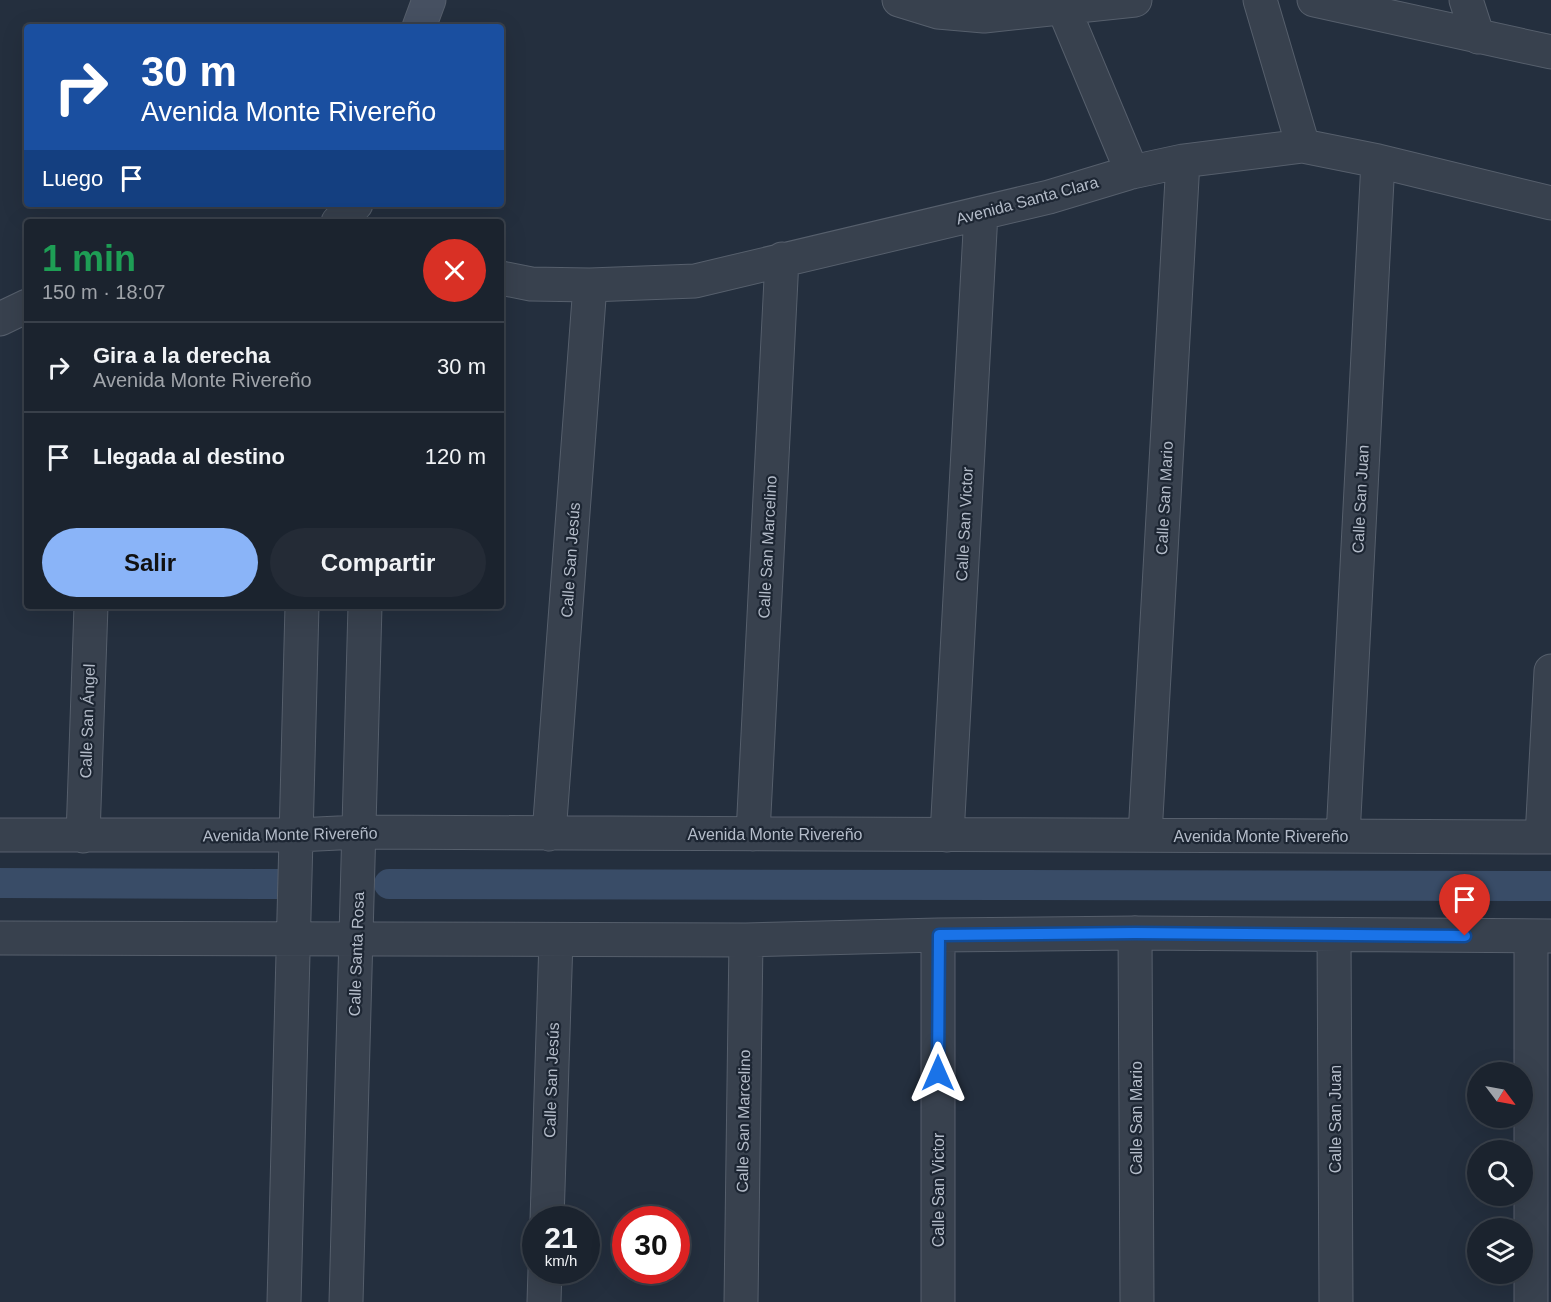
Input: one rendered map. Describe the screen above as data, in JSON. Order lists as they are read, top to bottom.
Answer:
{
  "streets": {
    "street": [
      "Avenida Santa Clara",
      "Calle San Mario",
      "Calle San Juan",
      "Calle San Victor",
      "Calle San Marcelino",
      "Calle San Jesús",
      "Calle San Ángel",
      "Avenida Monte Rivereño",
      "Calle Santa Rosa"
    ]
  },
  "crossings": [
    ["Avenida Santa Clara", "Calle San Mario"],
    ["Avenida Santa Clara", "Calle San Juan"],
    ["Avenida Santa Clara", "Calle San Victor"],
    ["Avenida Santa Clara", "Calle San Marcelino"],
    ["Avenida Santa Clara", "Calle San Jesús"],
    ["Calle San Mario", "Avenida Monte Rivereño"],
    ["Calle San Juan", "Avenida Monte Rivereño"],
    ["Calle San Victor", "Avenida Monte Rivereño"],
    ["Calle San Marcelino", "Avenida Monte Rivereño"],
    ["Calle San Jesús", "Avenida Monte Rivereño"],
    ["Calle San Ángel", "Avenida Monte Rivereño"],
    ["Avenida Monte Rivereño", "Calle Santa Rosa"]
  ],
  "north": "bottom right",
  "page": {
    "turn": ["30 m", "Avenida Monte Rivereño"],
    "then": "Luego",
    "heading": ["1 min", "150 m · 18:07"],
    "list": [
      {
        "name": "Gira a la derecha",
        "note": "Avenida Monte Rivereño",
        "value": "30 m"
      },
      {
        "name": "Llegada al destino",
        "value": "120 m"
      }
    ],
    "buttons": ["Salir", "Compartir"],
    "speed": "21 km/h",
    "limit": "30"
  }
}
